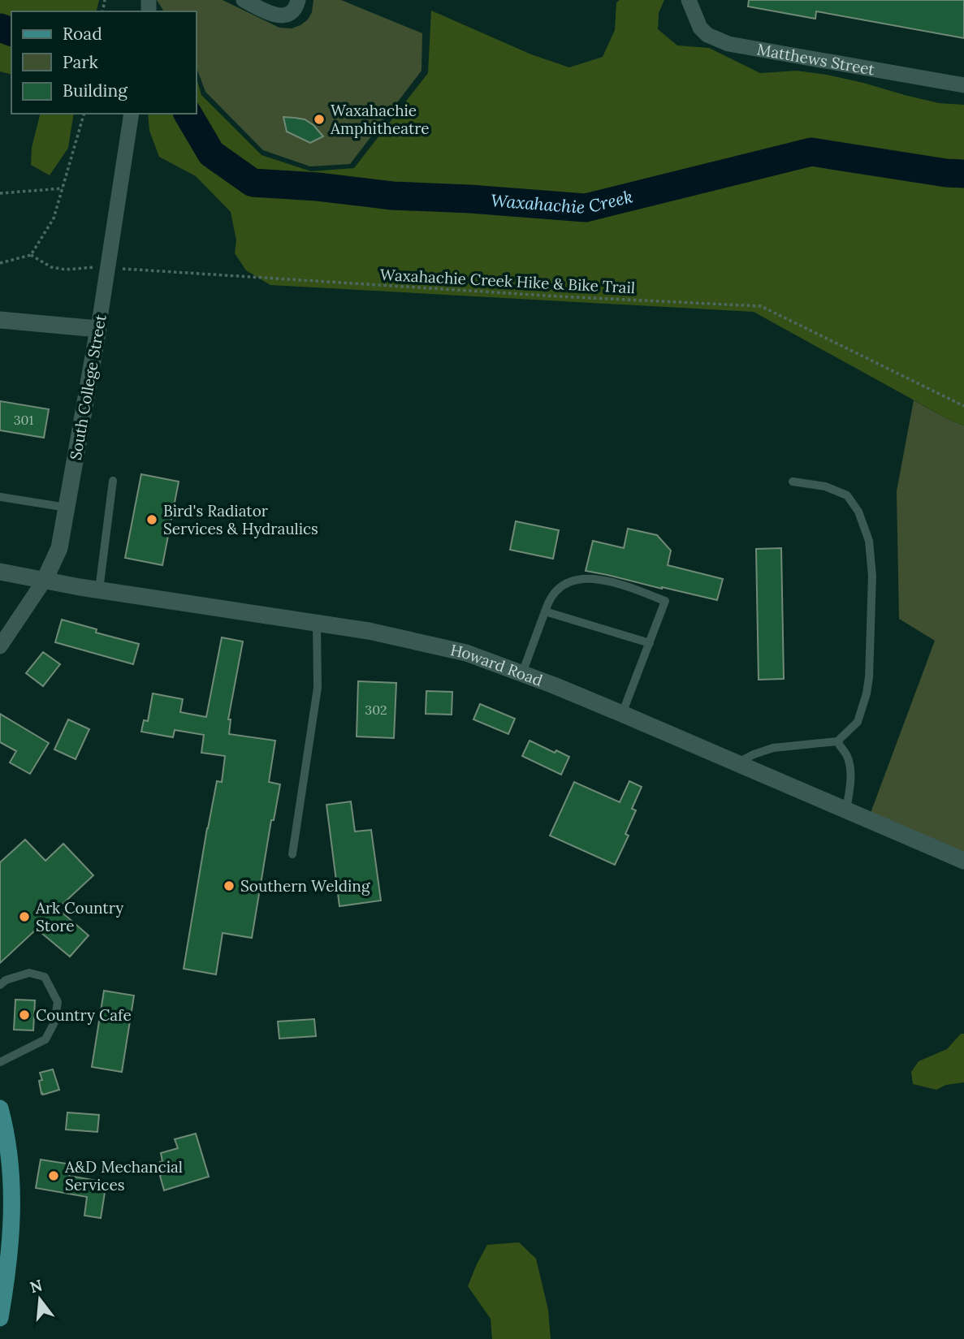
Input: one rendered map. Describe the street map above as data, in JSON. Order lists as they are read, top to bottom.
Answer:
{
  "streets": {
    "main road": ["South College Street", "Howard Road"],
    "street": ["Matthews Street"],
    "path": ["Waxahachie Creek Hike & Bike Trail"]
  },
  "crossings": [
    ["Waxahachie Creek Hike & Bike Trail", "South College Street"],
    ["South College Street", "Howard Road"]
  ],
  "water": ["Waxahachie Creek"],
  "places": [
    "Waxahachie Amphitheatre",
    "Bird's Radiator Services & Hydraulics",
    "Southern Welding",
    "Ark Country Store",
    "Country Cafe",
    "A&D Mechancial Services"
  ],
  "house_numbers": ["301", "302"],
  "legend": ["Road", "Park", "Building"],
  "north": "top"
}
